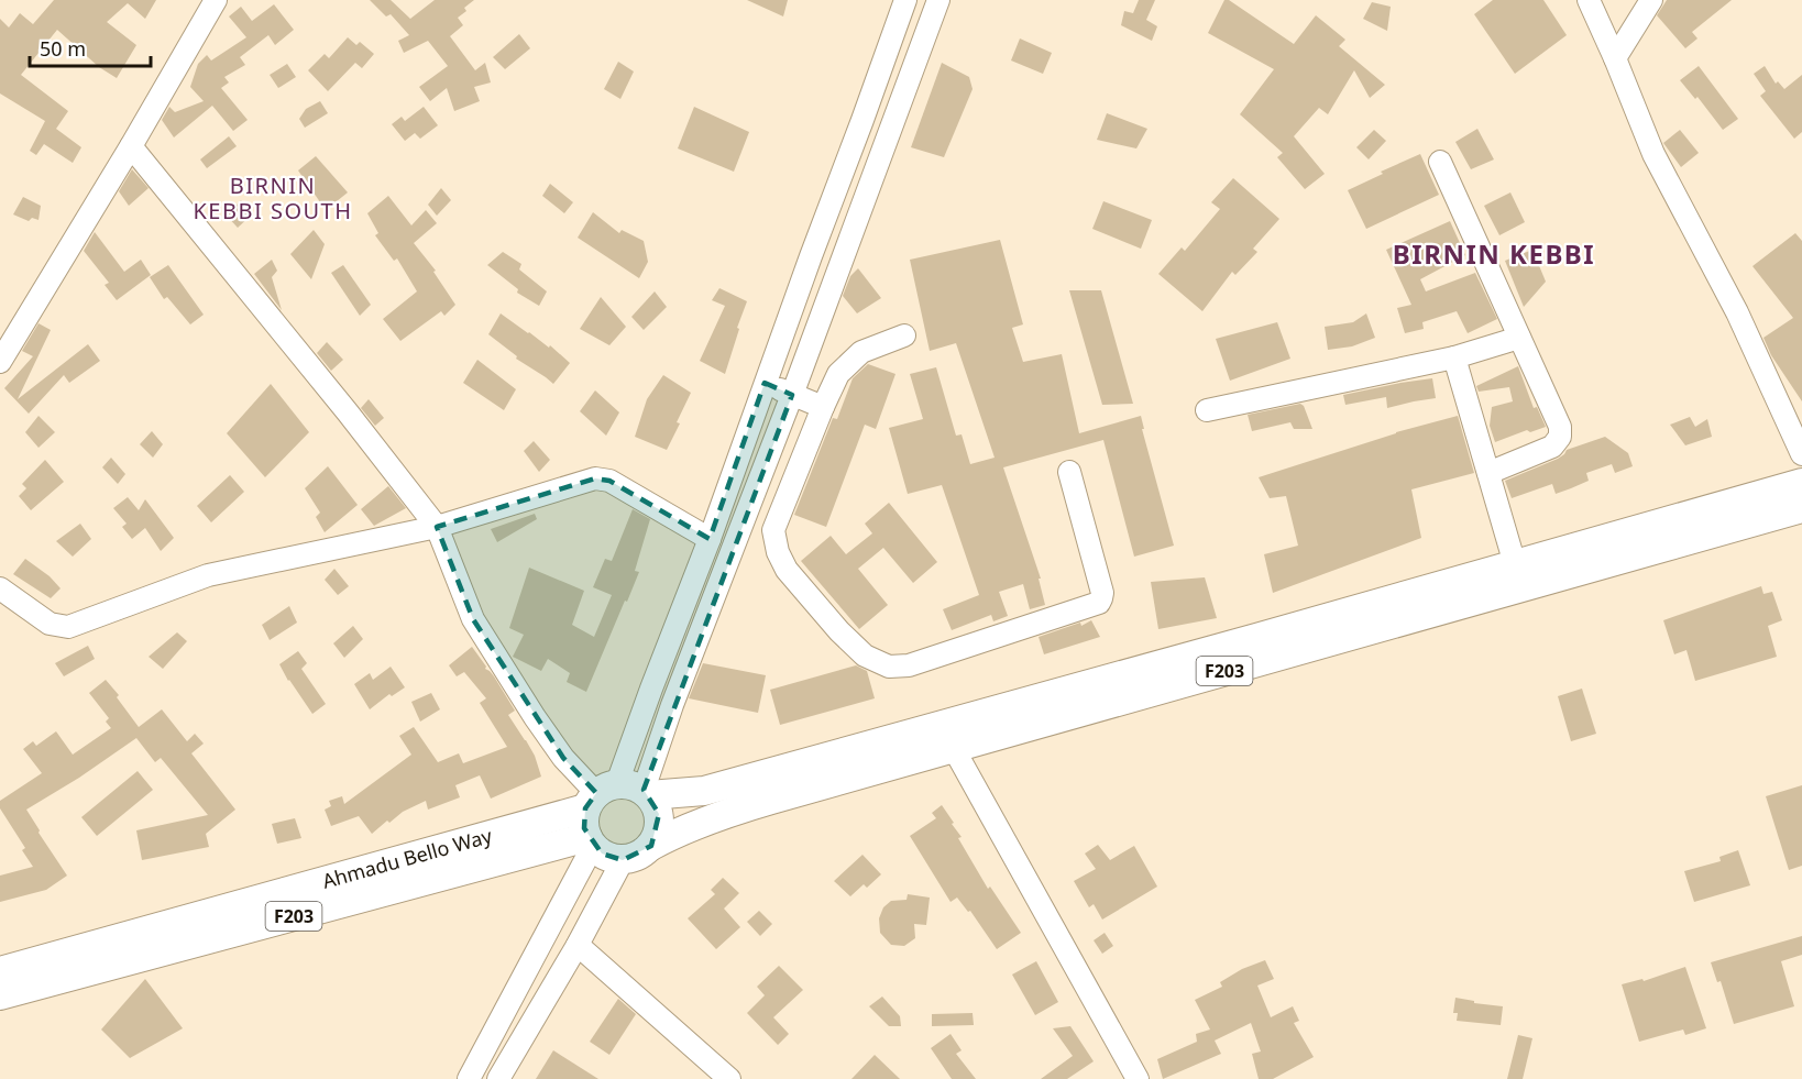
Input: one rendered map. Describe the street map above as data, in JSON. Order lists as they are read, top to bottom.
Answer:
{
  "streets": {
    "main road": ["F203", "Ahmadu Bello Way"]
  },
  "crossings": [
    ["F203", "Ahmadu Bello Way"]
  ],
  "districts": ["BIRNIN KEBBI SOUTH", "BIRNIN KEBBI"],
  "scale_bar": "50 m"
}
